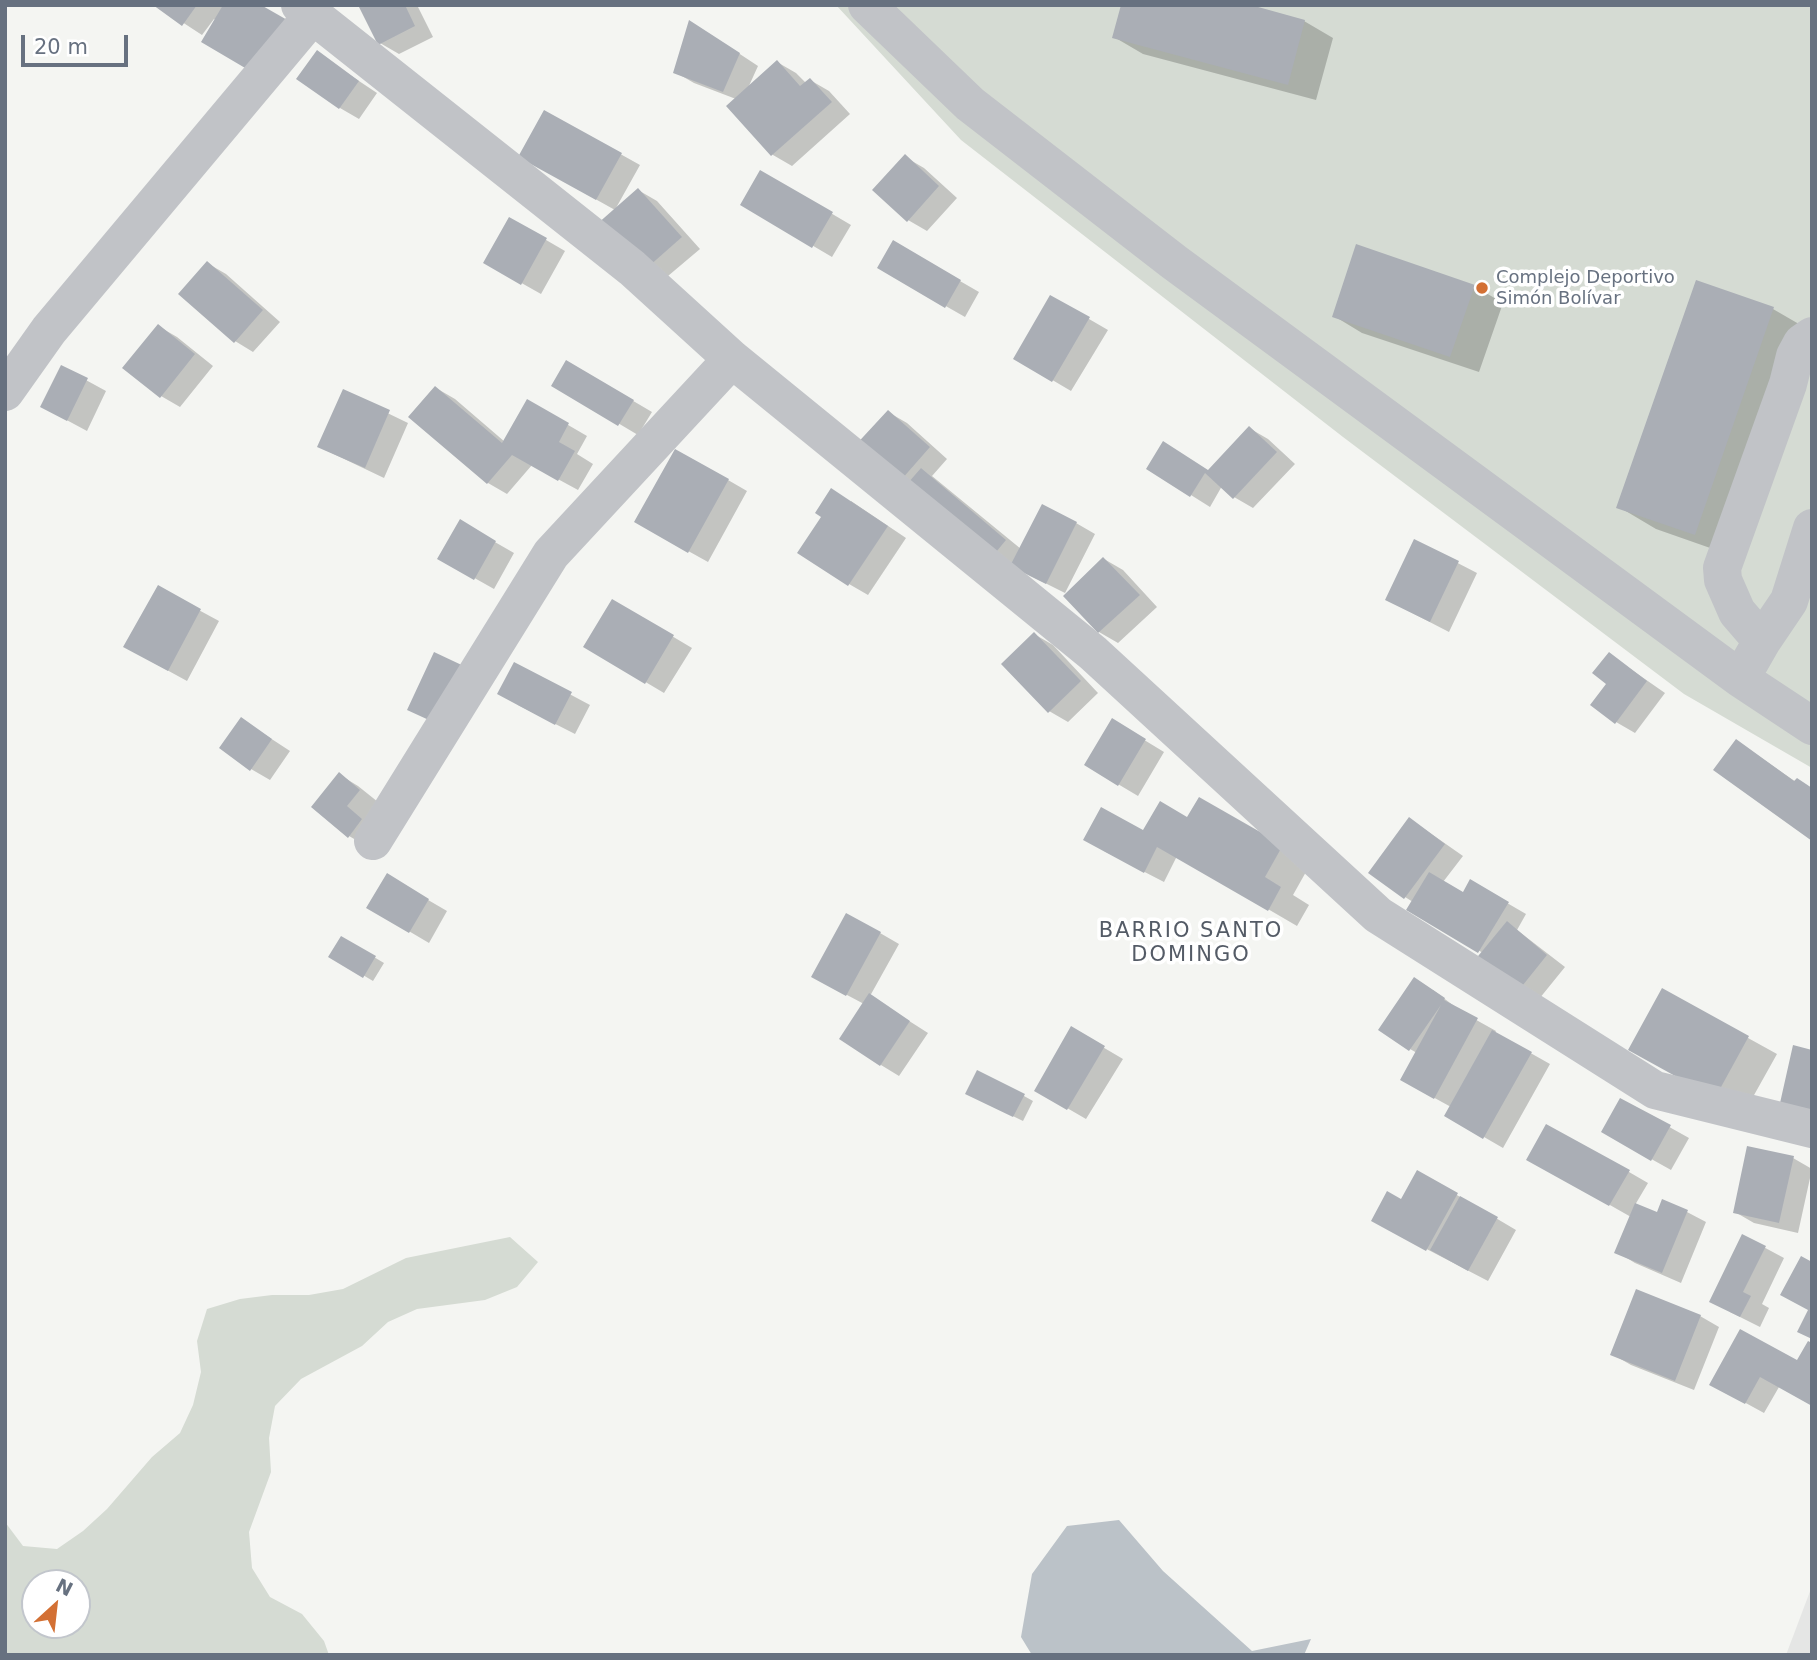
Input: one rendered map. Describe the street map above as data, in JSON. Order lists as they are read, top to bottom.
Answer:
{
  "districts": ["BARRIO SANTO DOMINGO"],
  "places": ["Complejo Deportivo Simón Bolívar"],
  "scale_bar": "20 m",
  "north": "top right"
}
